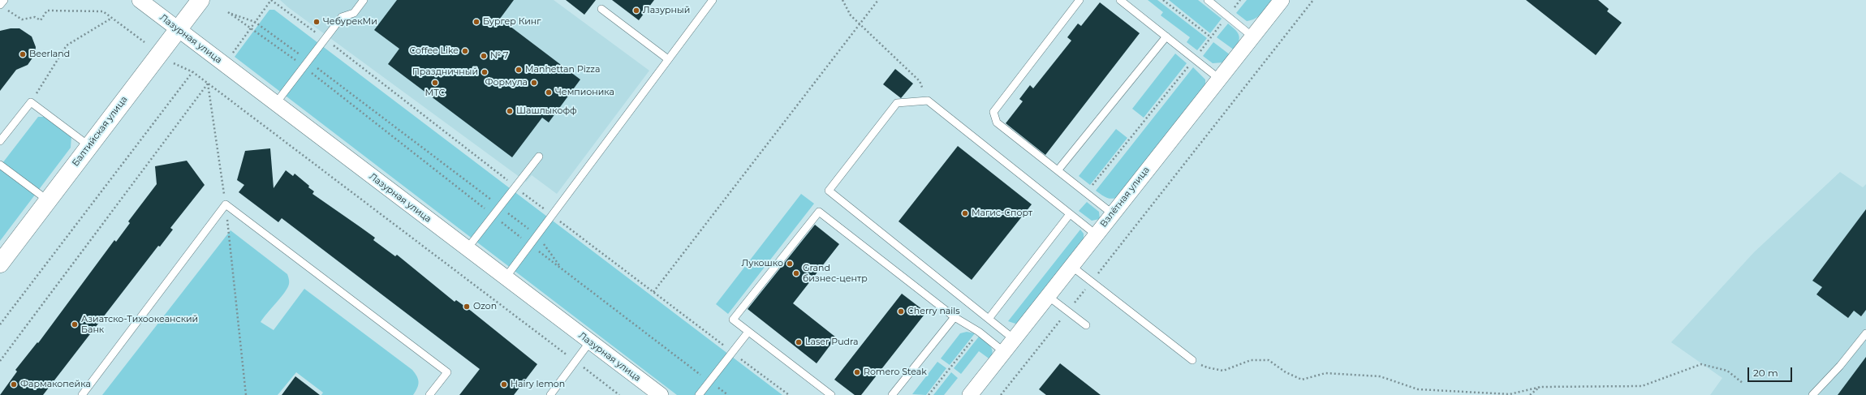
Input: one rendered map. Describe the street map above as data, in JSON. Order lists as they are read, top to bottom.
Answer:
{
  "streets": {
    "main road": ["Балтийская улица"],
    "street": ["Лазурная улица", "Взлётная улица"]
  },
  "crossings": [
    ["Лазурная улица", "Балтийская улица"]
  ],
  "places": [
    "Лазурный",
    "ЧебурекМи",
    "Бургер Кинг",
    "Coffee Like",
    "Beerland",
    "№ 7",
    "Manhettan Pizza",
    "Праздничный",
    "МТС",
    "Формула",
    "Чемпионика",
    "Шашлыкофф",
    "Магис-Спорт",
    "Лукошко",
    "Grand бизнес-центр",
    "Ozon",
    "Cherry nails",
    "Азиатско-Тихоокеанский Банк",
    "Laser Pudra",
    "Romero Steak",
    "Фармакопейка",
    "Hairy lemon"
  ],
  "scale_bar": "20 m"
}
